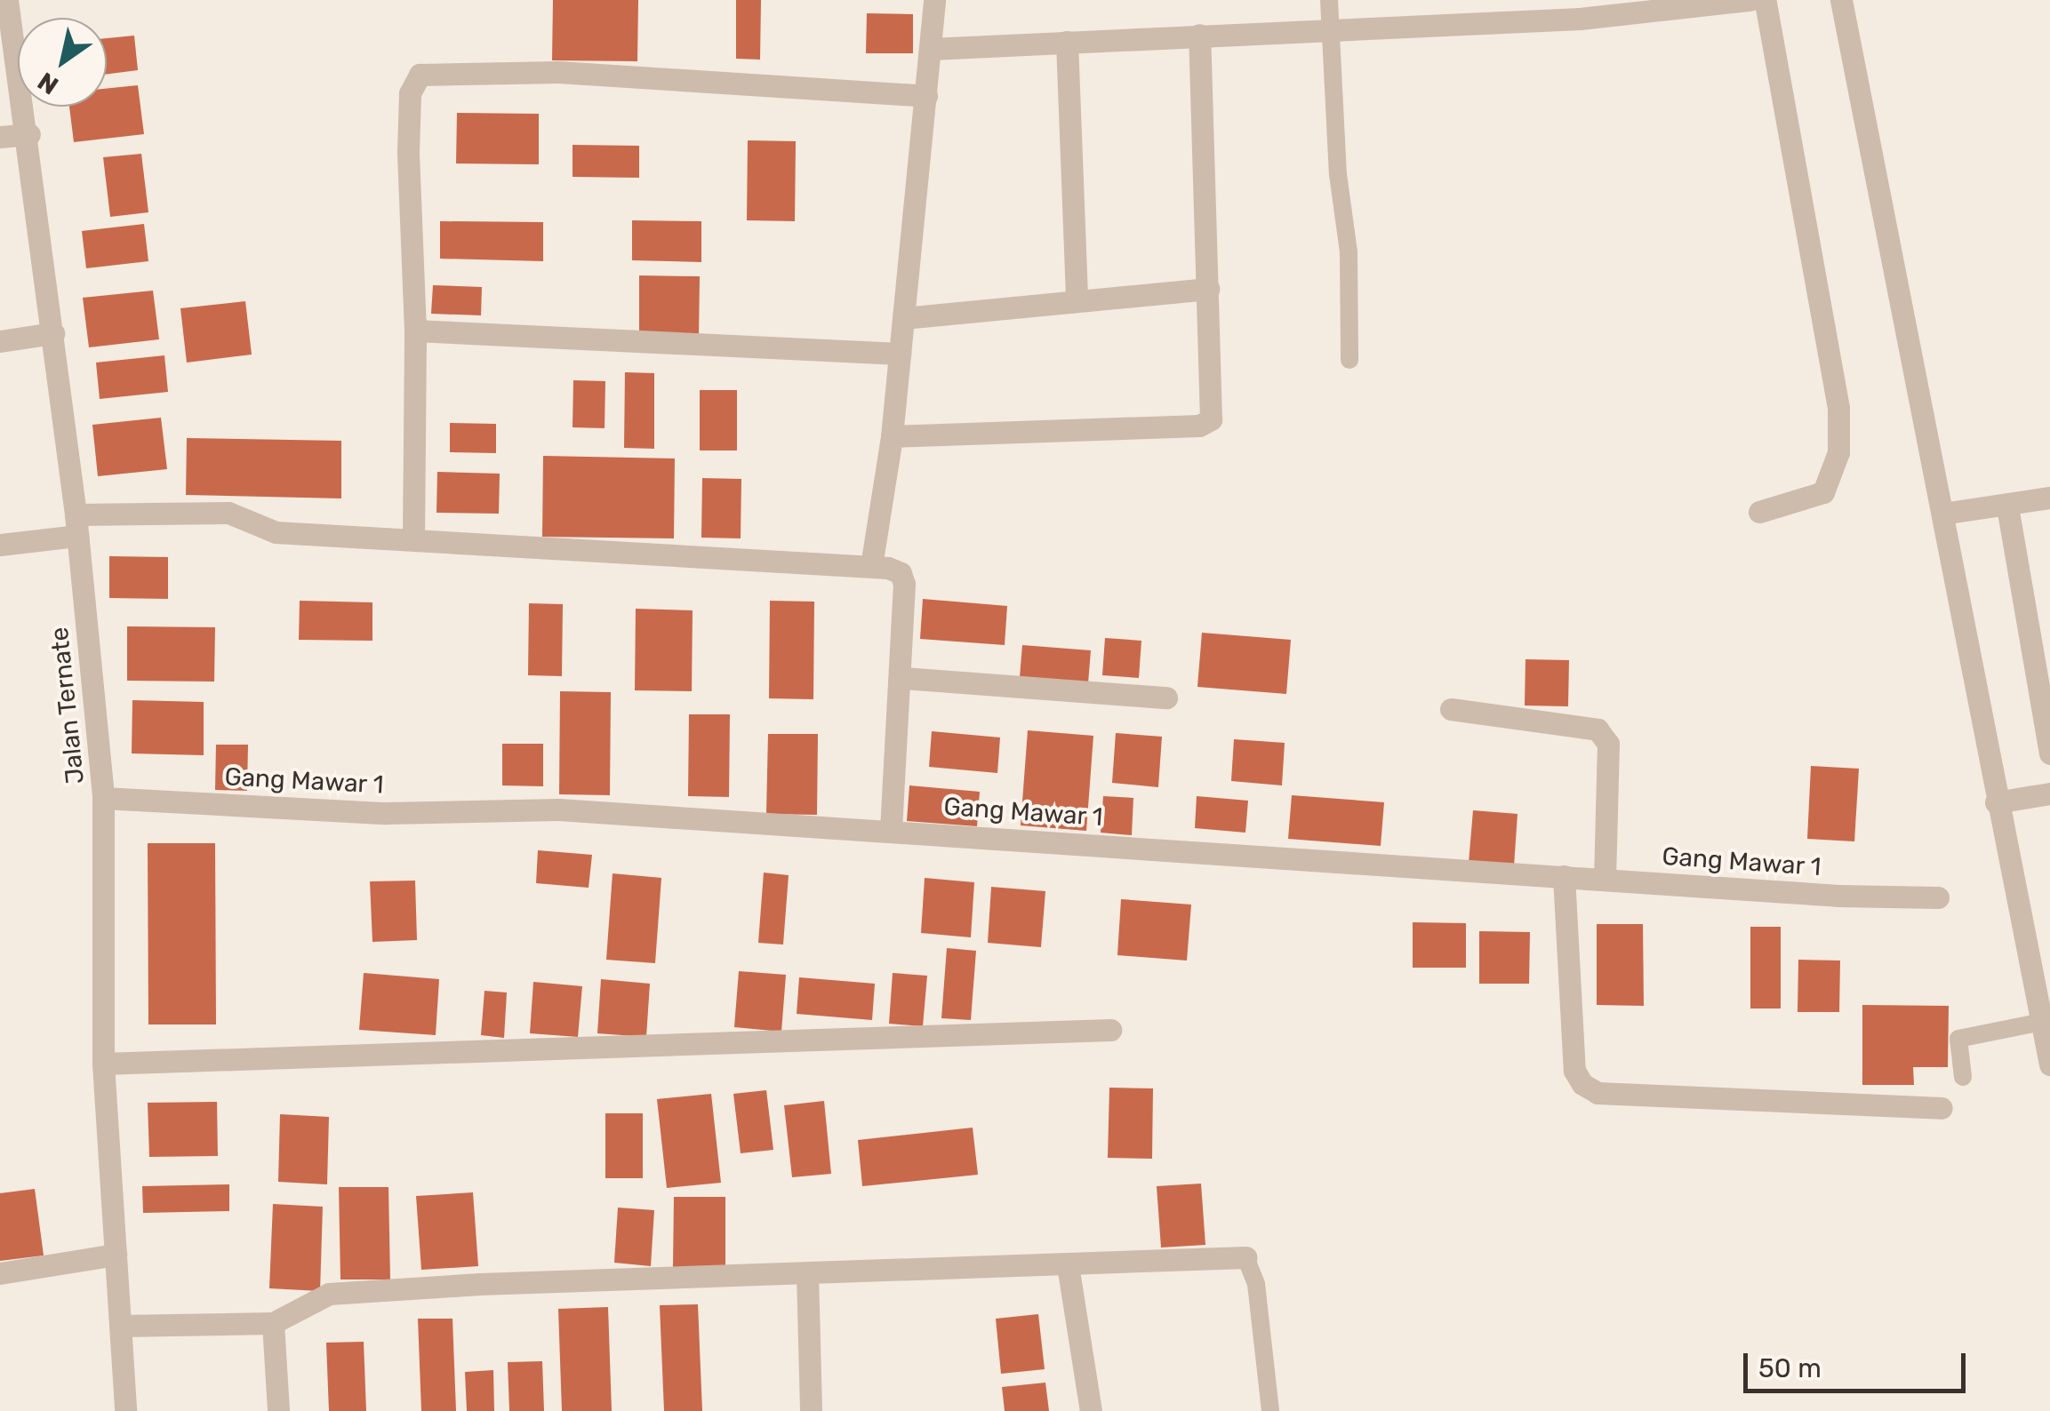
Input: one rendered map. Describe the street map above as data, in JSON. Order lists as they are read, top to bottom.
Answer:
{
  "streets": {
    "street": ["Jalan Ternate", "Gang Mawar 1"]
  },
  "crossings": [
    ["Jalan Ternate", "Gang Mawar 1"]
  ],
  "scale_bar": "50 m",
  "north": "bottom left"
}
